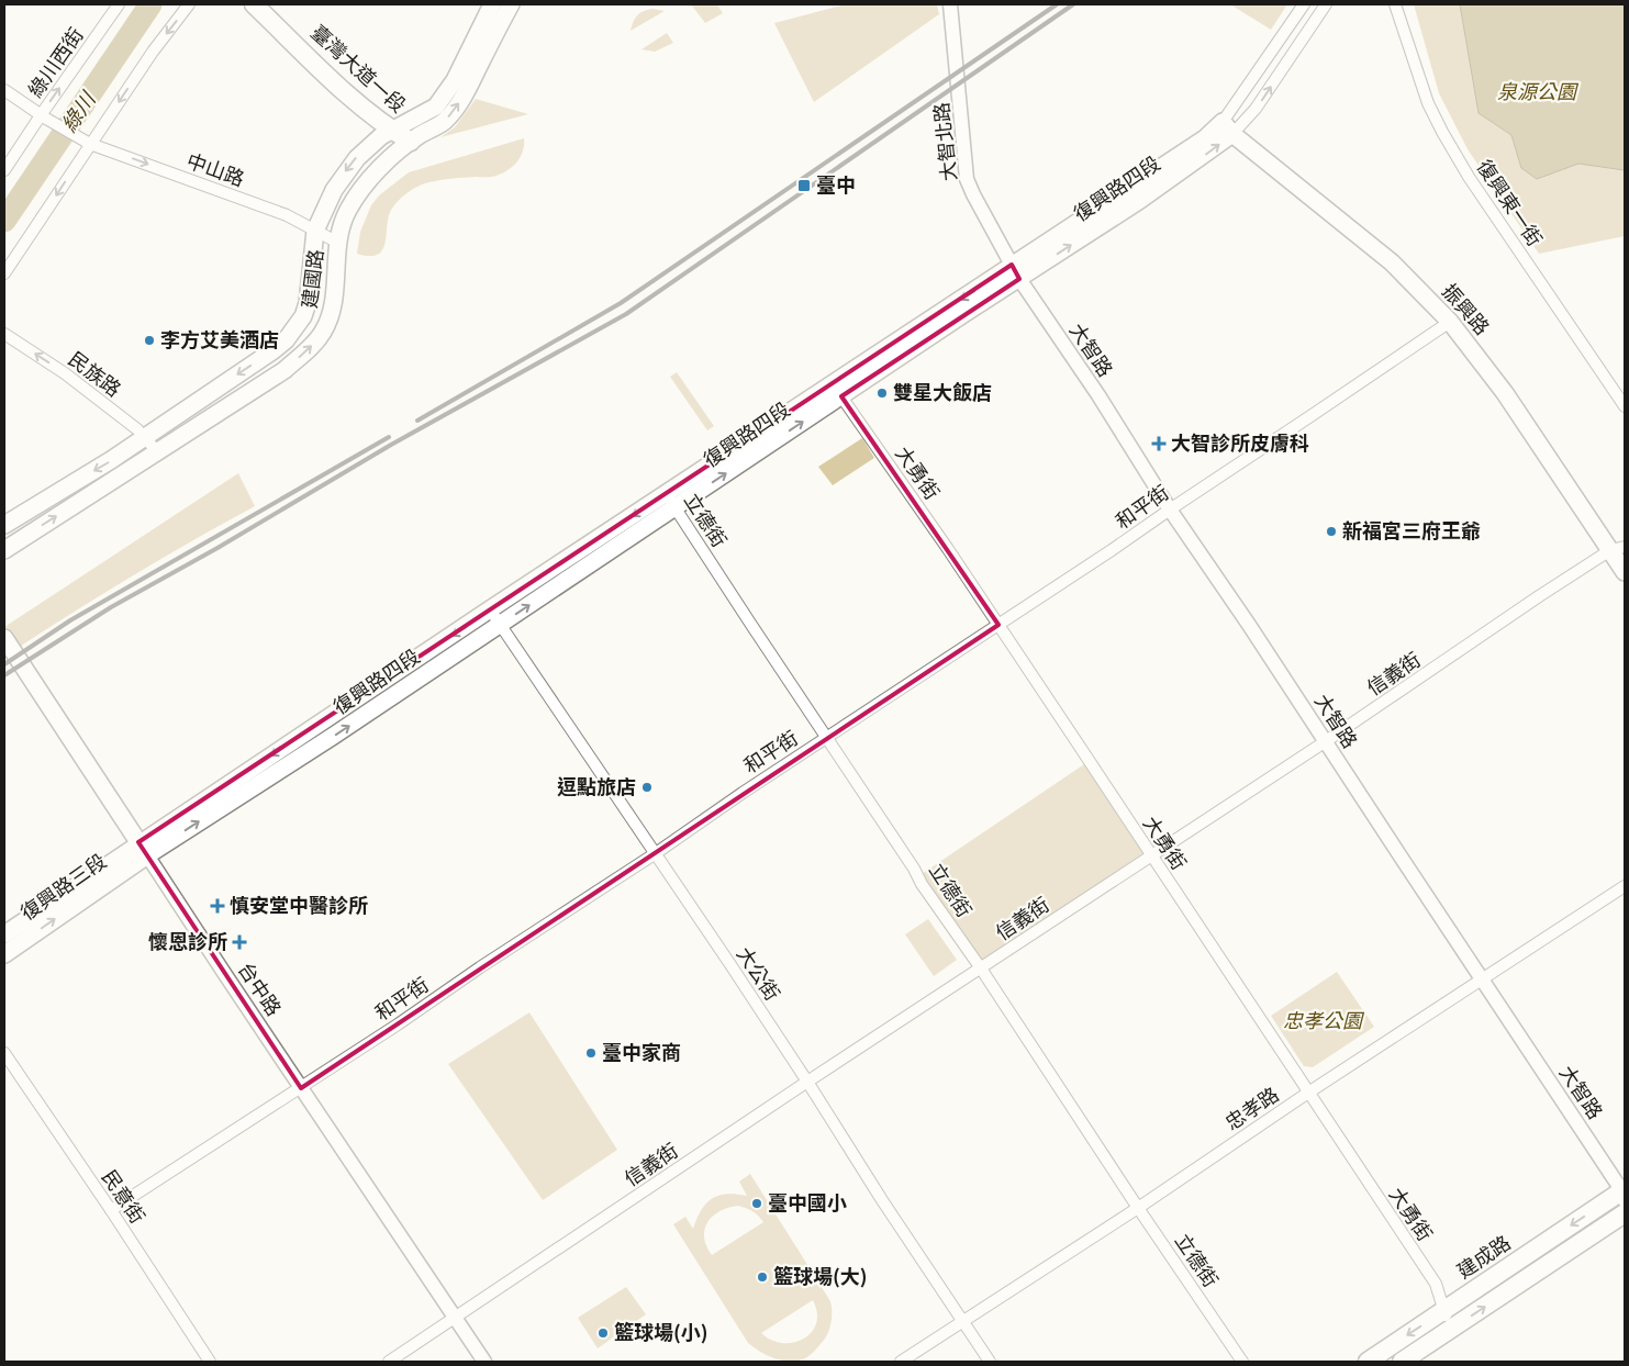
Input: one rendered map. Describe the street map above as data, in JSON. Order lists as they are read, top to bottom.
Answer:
{
  "streets": {
    "main road": [
      "臺灣大道一段",
      "復興路四段",
      "建國路",
      "振興路",
      "復興路三段",
      "台中路",
      "建成路"
    ],
    "street": [
      "綠川西街",
      "大智北路",
      "中山路",
      "復興東一街",
      "大智路",
      "民族路",
      "大勇街",
      "和平街",
      "立德街",
      "信義街",
      "大公街",
      "忠孝路",
      "民意街"
    ]
  },
  "crossings": [
    ["綠川西街", "中山路"],
    ["臺灣大道一段", "建國路"],
    ["大智北路", "復興路四段"],
    ["大智北路", "大智路"],
    ["中山路", "建國路"],
    ["復興路四段", "振興路"],
    ["復興路四段", "大智路"],
    ["復興路四段", "大勇街"],
    ["復興路四段", "立德街"],
    ["復興路四段", "復興路三段"],
    ["復興路四段", "大公街"],
    ["復興路四段", "台中路"],
    ["建國路", "民族路"],
    ["振興路", "和平街"],
    ["振興路", "信義街"],
    ["大智路", "和平街"],
    ["大智路", "信義街"],
    ["大智路", "忠孝路"],
    ["大智路", "建成路"],
    ["大勇街", "和平街"],
    ["大勇街", "信義街"],
    ["大勇街", "忠孝路"],
    ["大勇街", "建成路"],
    ["和平街", "立德街"],
    ["和平街", "大公街"],
    ["和平街", "台中路"],
    ["和平街", "民意街"],
    ["立德街", "信義街"],
    ["立德街", "忠孝路"],
    ["信義街", "大公街"],
    ["信義街", "台中路"],
    ["復興路三段", "台中路"],
    ["大公街", "忠孝路"]
  ],
  "one_way": ["中山路", "民族路"],
  "water": ["綠川"],
  "parks": ["泉源公園", "忠孝公園"],
  "places": {
    "transit": ["臺中"],
    "other": [
      "李方艾美酒店",
      "雙星大飯店",
      "新福宮三府王爺",
      "逗點旅店",
      "臺中家商",
      "臺中國小",
      "籃球場(大)",
      "籃球場(小)"
    ],
    "health": ["大智診所皮膚科", "慎安堂中醫診所", "懷恩診所"]
  }
}
